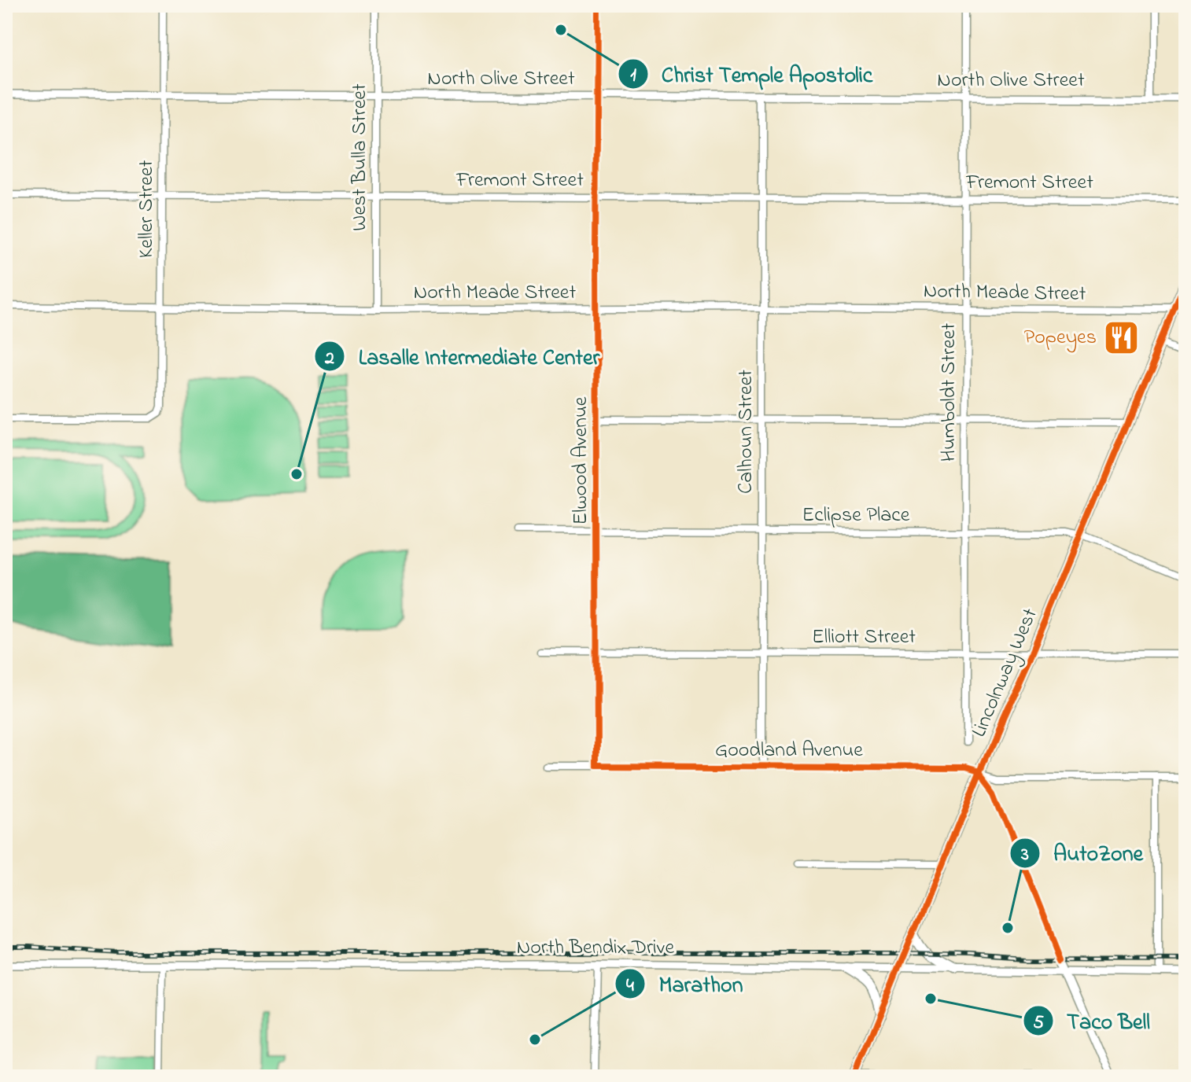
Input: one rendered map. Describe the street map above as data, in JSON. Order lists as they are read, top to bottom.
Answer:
{
  "streets": {
    "main road": ["Lincolnway West"],
    "street": [
      "North Olive Street",
      "West Bulla Street",
      "Fremont Street",
      "Keller Street",
      "North Meade Street",
      "Humboldt Street",
      "Calhoun Street",
      "Elwood Avenue",
      "Eclipse Place",
      "Elliott Street",
      "Goodland Avenue",
      "North Bendix Drive"
    ]
  },
  "crossings": [
    ["North Olive Street", "West Bulla Street"],
    ["North Olive Street", "Keller Street"],
    ["North Olive Street", "Humboldt Street"],
    ["North Olive Street", "Calhoun Street"],
    ["North Olive Street", "Elwood Avenue"],
    ["West Bulla Street", "Fremont Street"],
    ["West Bulla Street", "North Meade Street"],
    ["Fremont Street", "Keller Street"],
    ["Fremont Street", "Humboldt Street"],
    ["Fremont Street", "Calhoun Street"],
    ["Fremont Street", "Elwood Avenue"],
    ["Keller Street", "North Meade Street"],
    ["North Meade Street", "Humboldt Street"],
    ["North Meade Street", "Calhoun Street"],
    ["North Meade Street", "Elwood Avenue"],
    ["North Meade Street", "Lincolnway West"],
    ["Humboldt Street", "Eclipse Place"],
    ["Humboldt Street", "Elliott Street"],
    ["Calhoun Street", "Eclipse Place"],
    ["Calhoun Street", "Elliott Street"],
    ["Calhoun Street", "Goodland Avenue"],
    ["Elwood Avenue", "Eclipse Place"],
    ["Elwood Avenue", "Elliott Street"],
    ["Elwood Avenue", "Goodland Avenue"],
    ["Eclipse Place", "Lincolnway West"],
    ["Elliott Street", "Lincolnway West"],
    ["Lincolnway West", "Goodland Avenue"],
    ["Lincolnway West", "North Bendix Drive"]
  ],
  "places": {
    "other": [
      "Christ Temple Apostolic",
      "Lasalle Intermediate Center",
      "AutoZone",
      "Taco Bell",
      "Marathon"
    ],
    "restaurant": ["Popeyes"]
  }
}
